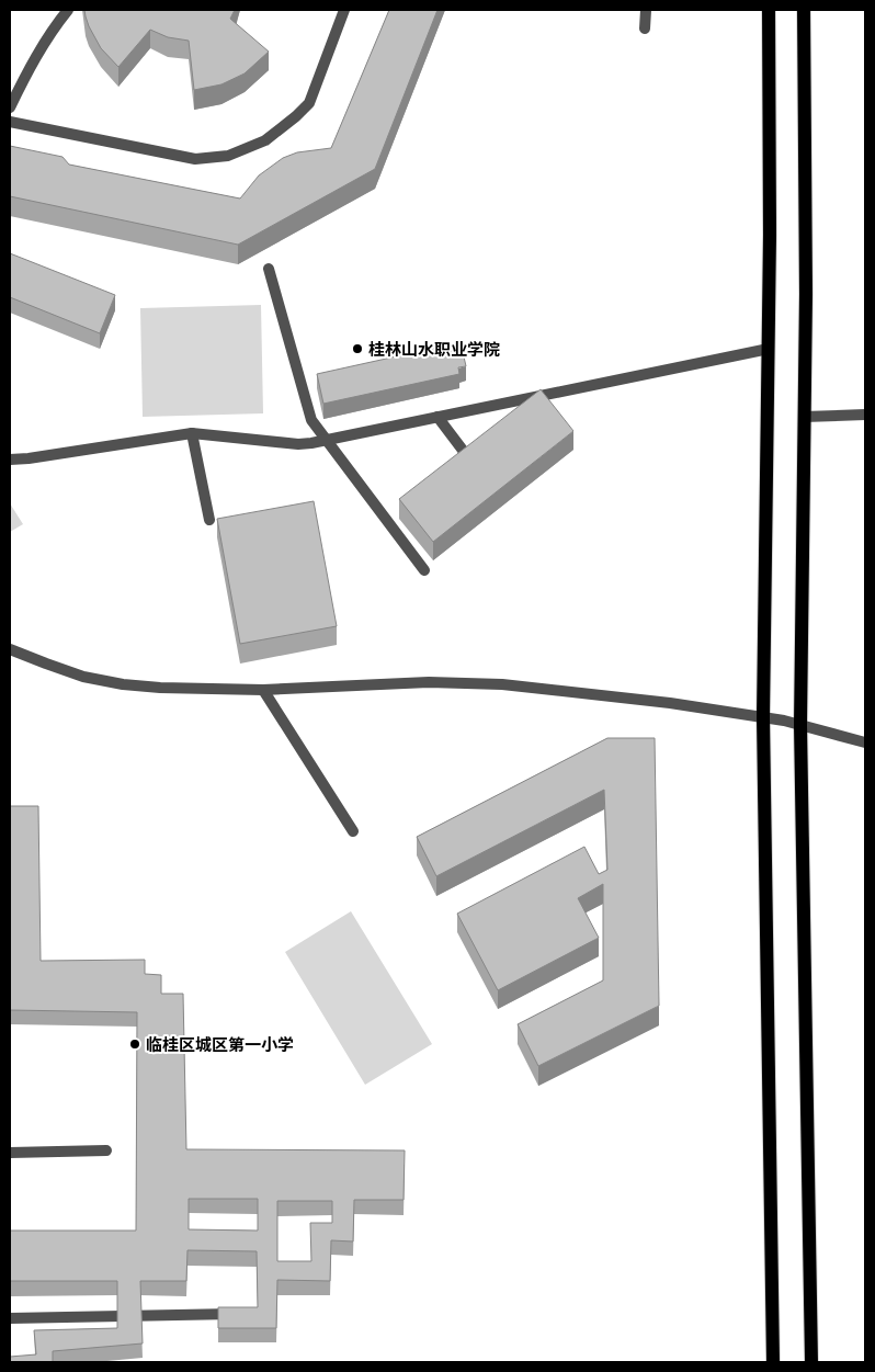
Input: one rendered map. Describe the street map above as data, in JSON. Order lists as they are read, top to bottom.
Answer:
{
  "places": ["桂林山水职业学院", "临桂区城区第一小学"]
}
